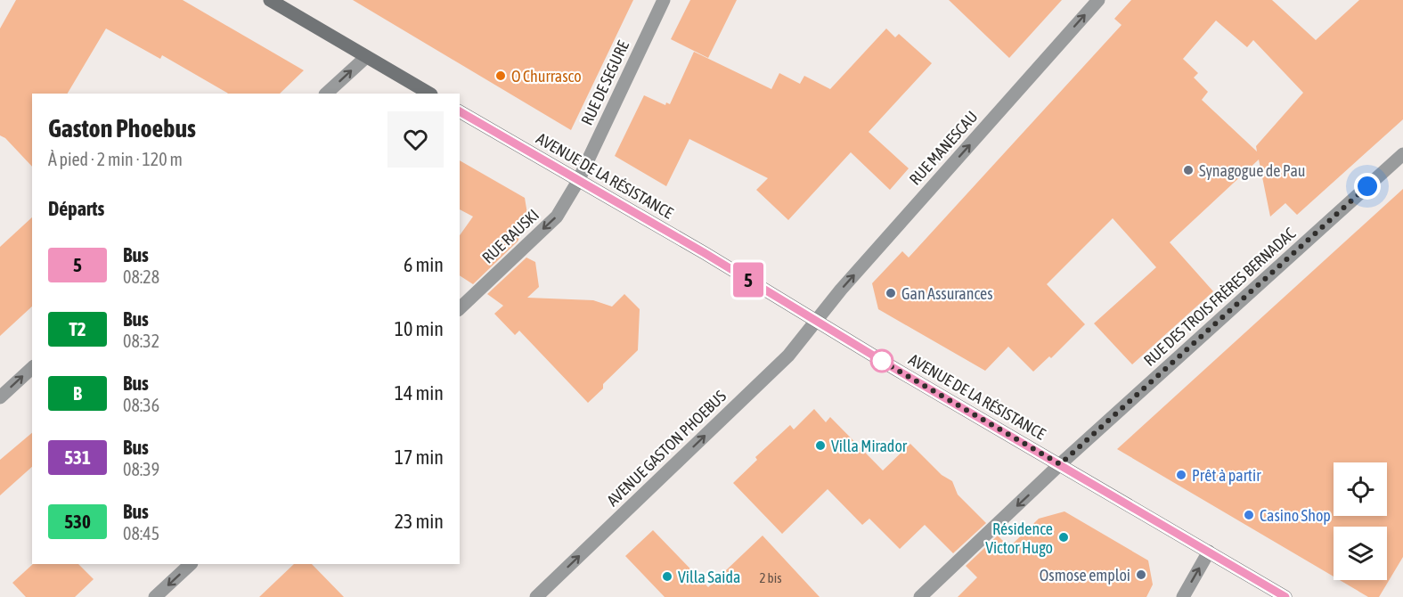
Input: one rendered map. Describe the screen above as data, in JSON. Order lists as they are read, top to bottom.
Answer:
{
  "streets": {
    "street": [
      "RUE DE SEGURE",
      "RUE MANESCAU",
      "AVENUE DE LA RÉSISTANCE",
      "RUE RAUSKI",
      "RUE DES TROIS FRÈRES BERNADAC",
      "AVENUE GASTON PHOEBUS"
    ]
  },
  "crossings": [
    ["RUE DE SEGURE", "AVENUE DE LA RÉSISTANCE"],
    ["RUE DE SEGURE", "RUE RAUSKI"],
    ["RUE MANESCAU", "AVENUE DE LA RÉSISTANCE"],
    ["RUE MANESCAU", "AVENUE GASTON PHOEBUS"],
    ["AVENUE DE LA RÉSISTANCE", "RUE RAUSKI"],
    ["AVENUE DE LA RÉSISTANCE", "RUE DES TROIS FRÈRES BERNADAC"],
    ["AVENUE DE LA RÉSISTANCE", "AVENUE GASTON PHOEBUS"]
  ],
  "one_way": ["RUE MANESCAU", "RUE RAUSKI", "AVENUE GASTON PHOEBUS"],
  "places": [
    "O Churrasco",
    "Synagogue de Pau",
    "Gan Assurances",
    "Villa Mirador",
    "Prêt à partir",
    "Casino Shop",
    "Résidence Victor Hugo",
    "Osmose emploi",
    "Villa Saida"
  ],
  "lines": ["bus line 5"],
  "house_numbers": ["2 bis"],
  "page": {
    "on_map": "5",
    "heading": [
      ["Gaston Phoebus", "À pied · 2 min · 120 m"],
      "Départs"
    ],
    "list": [
      {
        "mark": "5",
        "name": "Bus",
        "note": "08:28",
        "value": "6 min"
      },
      {
        "mark": "T2",
        "name": "Bus",
        "note": "08:32",
        "value": "10 min"
      },
      {
        "mark": "B",
        "name": "Bus",
        "note": "08:36",
        "value": "14 min"
      },
      {
        "mark": "531",
        "name": "Bus",
        "note": "08:39",
        "value": "17 min"
      },
      {
        "mark": "530",
        "name": "Bus",
        "note": "08:45",
        "value": "23 min"
      }
    ]
  }
}
